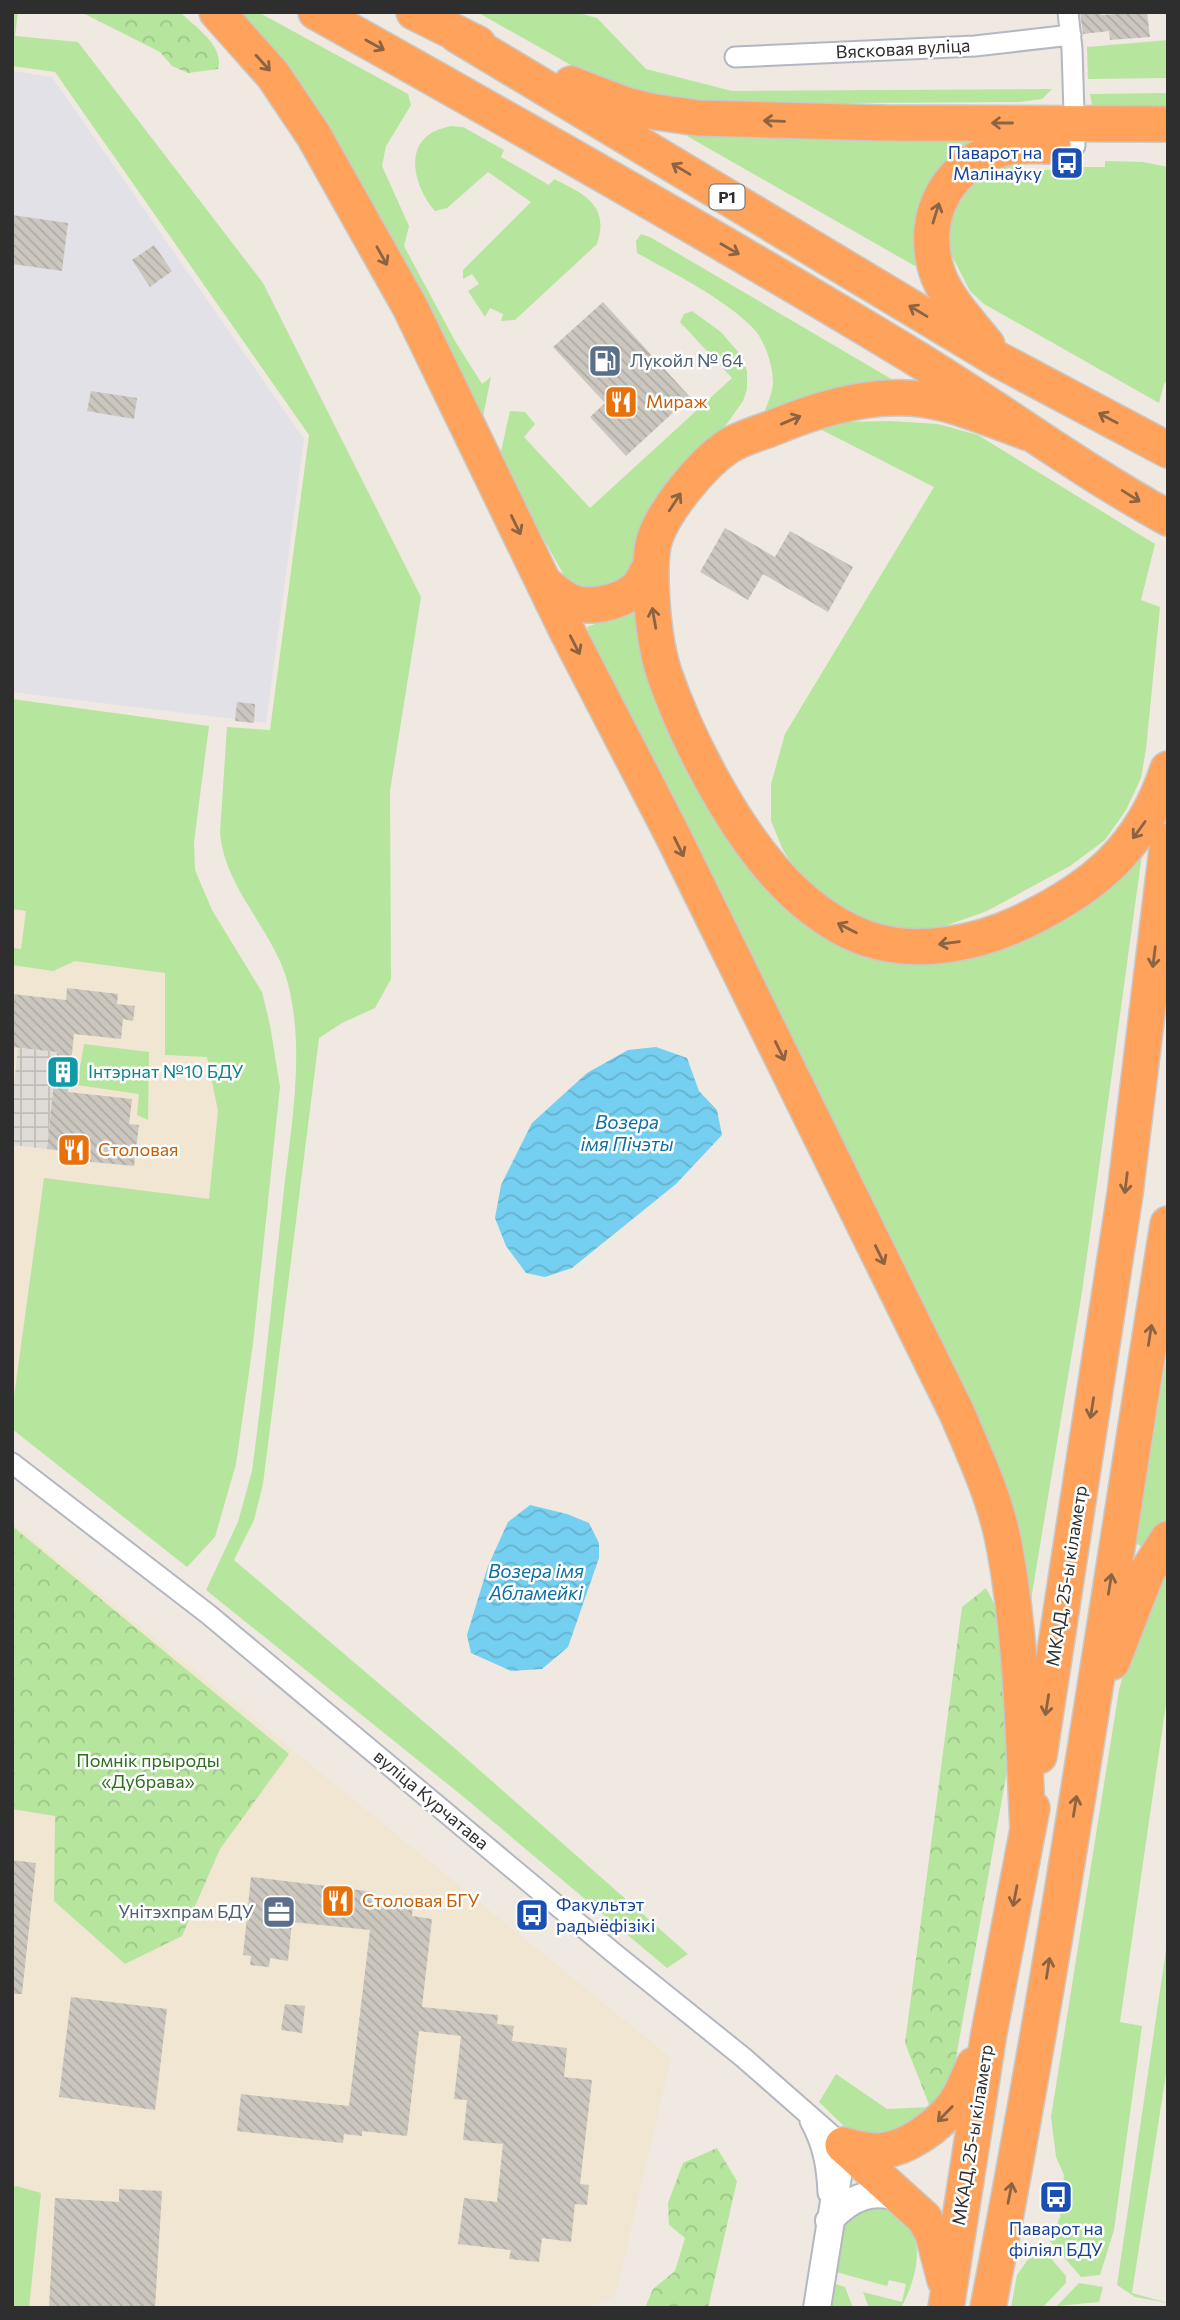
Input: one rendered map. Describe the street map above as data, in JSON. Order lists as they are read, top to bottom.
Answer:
{
  "streets": {
    "highway": ["Р1", "МКАД, 25-ы кіламетр"],
    "street": ["Вясковая вуліца", "вуліца Курчатава"]
  },
  "water": ["Возера імя Пічэты", "Возера імя Абламейкі"],
  "parks": ["Помнік прыроды «Дубрава»"],
  "places": {
    "bus stop": ["Паварот на Малінаўку", "Факультэт радыёфізікі", "Паварот на філіял БДУ"],
    "fuel station": ["Лукойл № 64"],
    "restaurant": ["Мираж", "Столовая", "Столовая БГУ"],
    "building": ["Інтэрнат №10 БДУ"],
    "office": ["Унітэхпрам БДУ"]
  }
}
